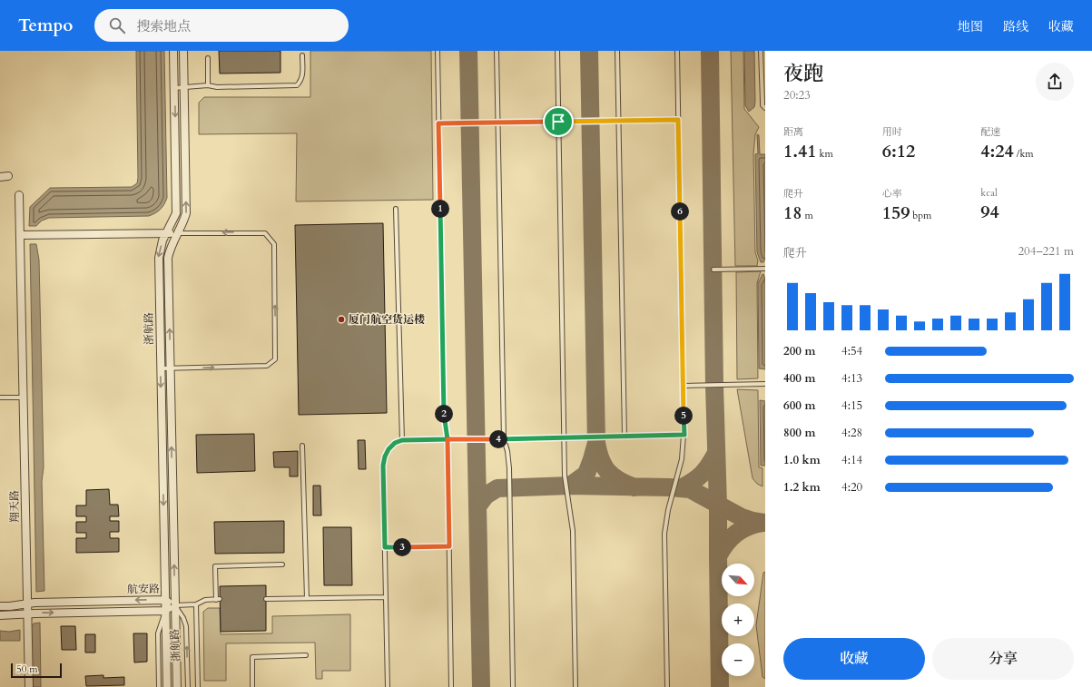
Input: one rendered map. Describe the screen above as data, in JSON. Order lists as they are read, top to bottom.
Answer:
{
  "streets": {
    "street": ["浙航路", "翔天路", "航安路"]
  },
  "crossings": [
    ["浙航路", "航安路"],
    ["翔天路", "航安路"]
  ],
  "places": ["厦门航空货运楼"],
  "scale_bar": "50 m",
  "north": "bottom right",
  "page": {
    "header": "Tempo",
    "search": "搜索地点",
    "nav": ["地图", "路线", "收藏"],
    "heading": ["夜跑", "20:23"],
    "stats": [
      ["距离", "1.41 km"],
      ["用时", "6:12"],
      ["配速", "4:24 /km"],
      ["爬升", "18 m"],
      ["心率", "159 bpm"],
      ["kcal", "94"]
    ],
    "pins": [
      "1",
      "6",
      "2",
      "5",
      "4",
      "3"
    ],
    "chart": ["爬升", "204–221 m"],
    "list": [
      {
        "name": "200 m",
        "note": "4:54"
      },
      {
        "name": "400 m",
        "note": "4:13"
      },
      {
        "name": "600 m",
        "note": "4:15"
      },
      {
        "name": "800 m",
        "note": "4:28"
      },
      {
        "name": "1.0 km",
        "note": "4:14"
      },
      {
        "name": "1.2 km",
        "note": "4:20"
      }
    ],
    "map_buttons": ["+", "−"],
    "buttons": ["收藏", "分享"],
    "scale": "50 m"
  }
}
